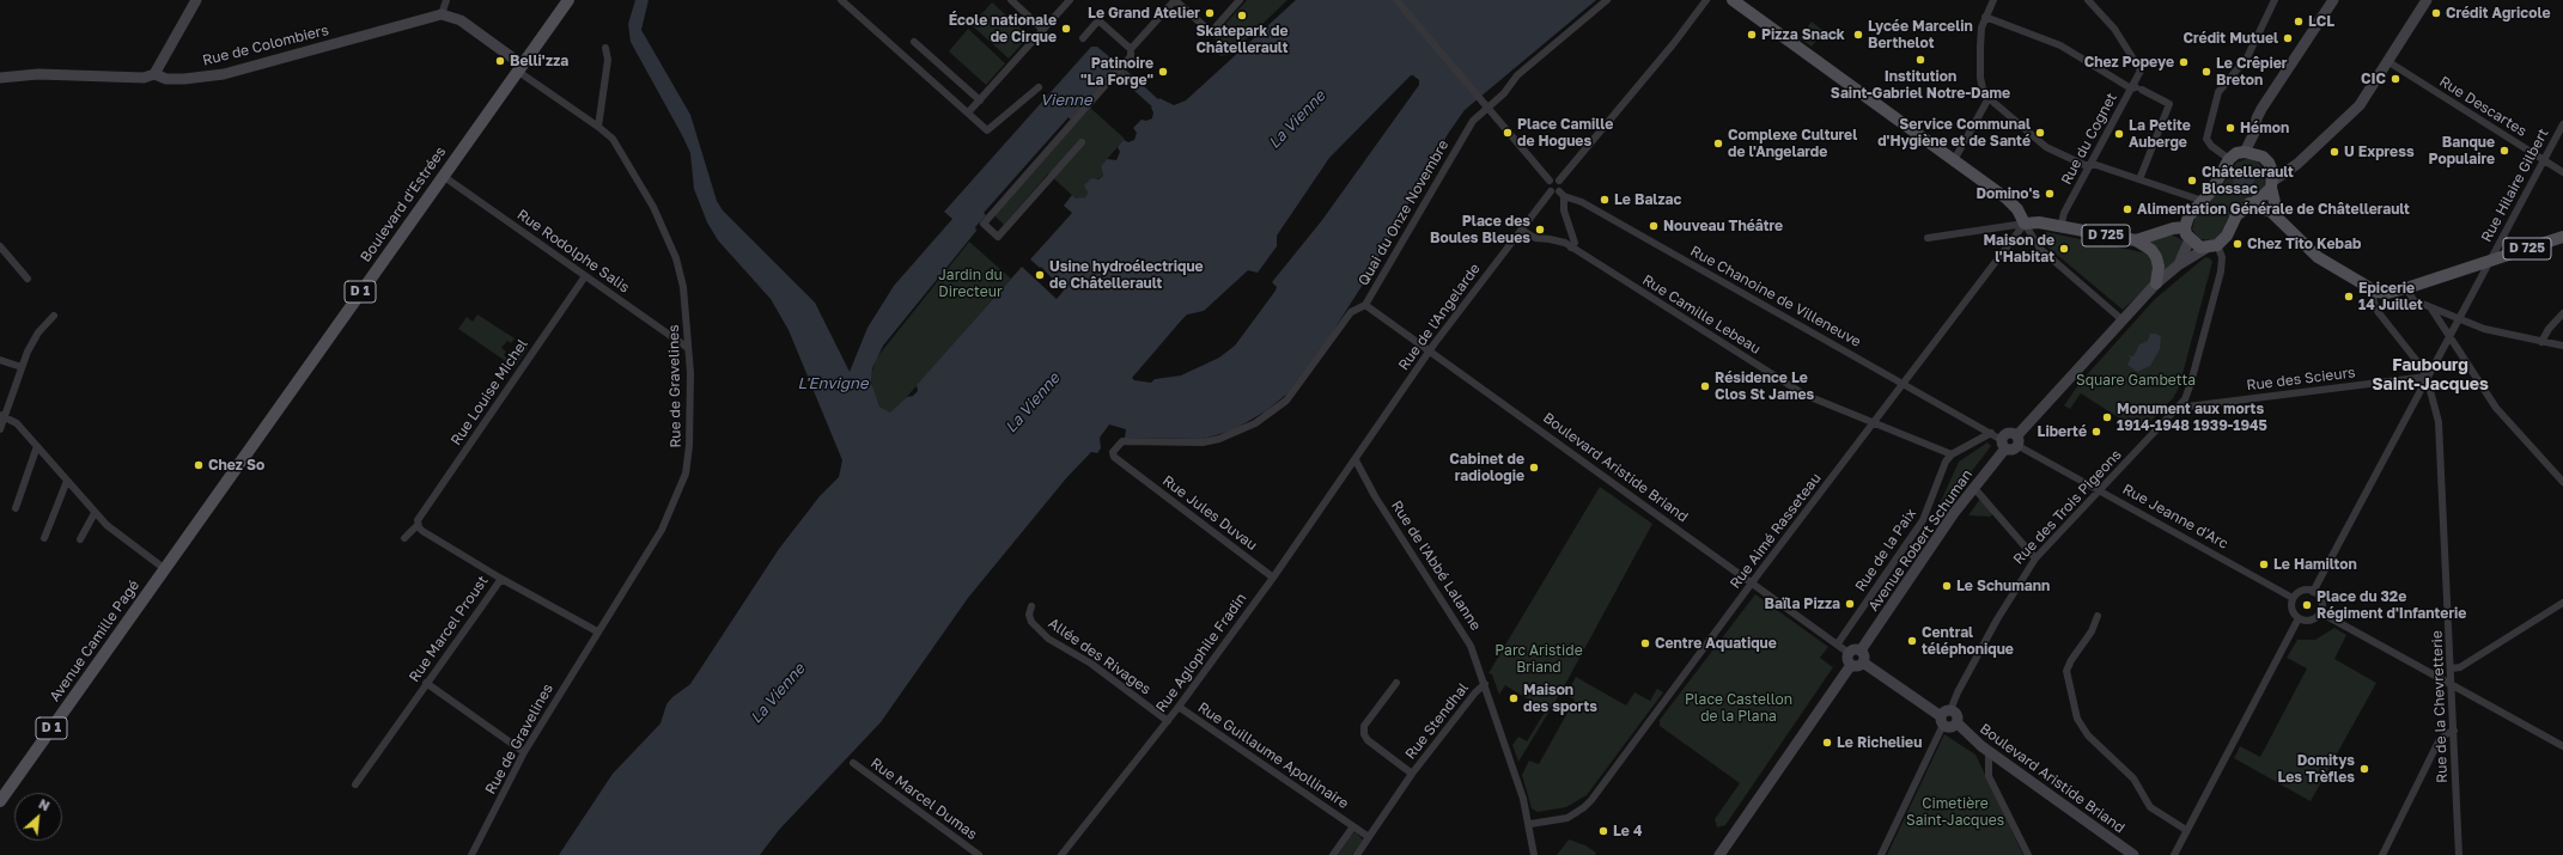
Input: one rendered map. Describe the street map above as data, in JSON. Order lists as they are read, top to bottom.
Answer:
{
  "streets": {
    "main road": [
      "Rue de Colombiers",
      "Boulevard d'Estrées",
      "D 725",
      "D 1",
      "Boulevard Aristide Briand",
      "Avenue Robert Schuman",
      "Avenue Camille Pagé"
    ],
    "street": [
      "Rue Descartes",
      "Rue du Cognet",
      "Rue Hilaire Gilbert",
      "Quai du Onze Novembre",
      "Rue Rodolphe Salis",
      "Rue Chanoine de Villeneuve",
      "Rue Camille Lebeau",
      "Rue de l'Angelarde",
      "Rue des Scieurs",
      "Rue de Gravelines",
      "Rue Louise Michel",
      "Rue des Trois Pigeons",
      "Rue Jules Duvau",
      "Rue Jeanne d'Arc",
      "Rue Aimé Rasseteau",
      "Rue de la Paix",
      "Rue de l'Abbé Lalanne",
      "Rue Marcel Proust",
      "Rue Aglophile Fradin",
      "Allée des Rivages",
      "Rue de la Chevretterie",
      "Rue Stendhal",
      "Rue Guillaume Apollinaire",
      "Rue Marcel Dumas"
    ]
  },
  "crossings": [
    ["Rue Descartes", "Rue Hilaire Gilbert"],
    ["Rue du Cognet", "D 725"],
    ["Rue Hilaire Gilbert", "D 725"],
    ["Rue Hilaire Gilbert", "Rue des Scieurs"],
    ["Rue Hilaire Gilbert", "Rue Jeanne d'Arc"],
    ["Rue Hilaire Gilbert", "Rue de la Chevretterie"],
    ["Boulevard d'Estrées", "Rue Rodolphe Salis"],
    ["Boulevard d'Estrées", "Rue de Gravelines"],
    ["Boulevard d'Estrées", "Avenue Camille Pagé"],
    ["Quai du Onze Novembre", "Boulevard Aristide Briand"],
    ["Quai du Onze Novembre", "Rue Jules Duvau"],
    ["D 725", "Rue Aimé Rasseteau"],
    ["D 725", "Rue de la Chevretterie"],
    ["Rue Rodolphe Salis", "Rue de Gravelines"],
    ["Rue Rodolphe Salis", "Rue Louise Michel"],
    ["Rue Chanoine de Villeneuve", "Rue de l'Angelarde"],
    ["Rue Chanoine de Villeneuve", "Rue Aimé Rasseteau"],
    ["Rue Camille Lebeau", "Rue Aimé Rasseteau"],
    ["Rue Camille Lebeau", "Rue de la Paix"],
    ["Rue de l'Angelarde", "Boulevard Aristide Briand"],
    ["Rue de l'Angelarde", "Rue de l'Abbé Lalanne"],
    ["Rue de l'Angelarde", "Rue Aglophile Fradin"],
    ["Rue des Scieurs", "Rue des Trois Pigeons"],
    ["Rue des Scieurs", "Rue de la Chevretterie"],
    ["Rue de Gravelines", "Rue Marcel Proust"],
    ["Boulevard Aristide Briand", "Rue des Trois Pigeons"],
    ["Boulevard Aristide Briand", "Rue Aimé Rasseteau"],
    ["Boulevard Aristide Briand", "Avenue Robert Schuman"],
    ["Boulevard Aristide Briand", "Rue de la Paix"],
    ["Rue des Trois Pigeons", "Rue Jeanne d'Arc"],
    ["Rue Jules Duvau", "Rue Aglophile Fradin"],
    ["Rue Aimé Rasseteau", "Rue de l'Abbé Lalanne"],
    ["Rue de l'Abbé Lalanne", "Rue Aglophile Fradin"],
    ["Rue de l'Abbé Lalanne", "Rue Stendhal"],
    ["Rue Aglophile Fradin", "Allée des Rivages"],
    ["Rue Aglophile Fradin", "Rue Guillaume Apollinaire"]
  ],
  "districts": ["Faubourg Saint-Jacques"],
  "water": ["Vienne", "La Vienne", "L'Envigne"],
  "parks": [
    "Jardin du Directeur",
    "Square Gambetta",
    "Parc Aristide Briand",
    "Place Castellon de la Plana",
    "Cimetière Saint-Jacques"
  ],
  "places": [
    "Le Grand Atelier",
    "Crédit Agricole",
    "Skatepark de Châtellerault",
    "LCL",
    "École nationale de Cirque",
    "Pizza Snack",
    "Lycée Marcelin Berthelot",
    "Crédit Mutuel",
    "Institution Saint-Gabriel Notre-Dame",
    "Belli'zza",
    "Chez Popeye",
    "Patinoire \"La Forge\"",
    "Le Crêpier Breton",
    "CIC",
    "Hémon",
    "Place Camille de Hogues",
    "Service Communal d'Hygiène et de Santé",
    "La Petite Auberge",
    "Complexe Culturel de l'Angelarde",
    "Banque Populaire",
    "U Express",
    "Châtellerault Blossac",
    "Domino's",
    "Le Balzac",
    "Alimentation Générale de Châtellerault",
    "Nouveau Théâtre",
    "Place des Boules Bleues",
    "Chez Tito Kebab",
    "Maison de l'Habitat",
    "Usine hydroélectrique de Châtellerault",
    "Epicerie 14 Juillet",
    "Résidence Le Clos St James",
    "Monument aux morts 1914-1948 1939-1945",
    "Liberté",
    "Chez So",
    "Cabinet de radiologie",
    "Le Hamilton",
    "Le Schumann",
    "Baïla Pizza",
    "Place du 32e Régiment d'Infanterie",
    "Central téléphonique",
    "Centre Aquatique",
    "Maison des sports",
    "Le Richelieu",
    "Domitys Les Trèfles",
    "Le 4"
  ],
  "north": "top right"
}
